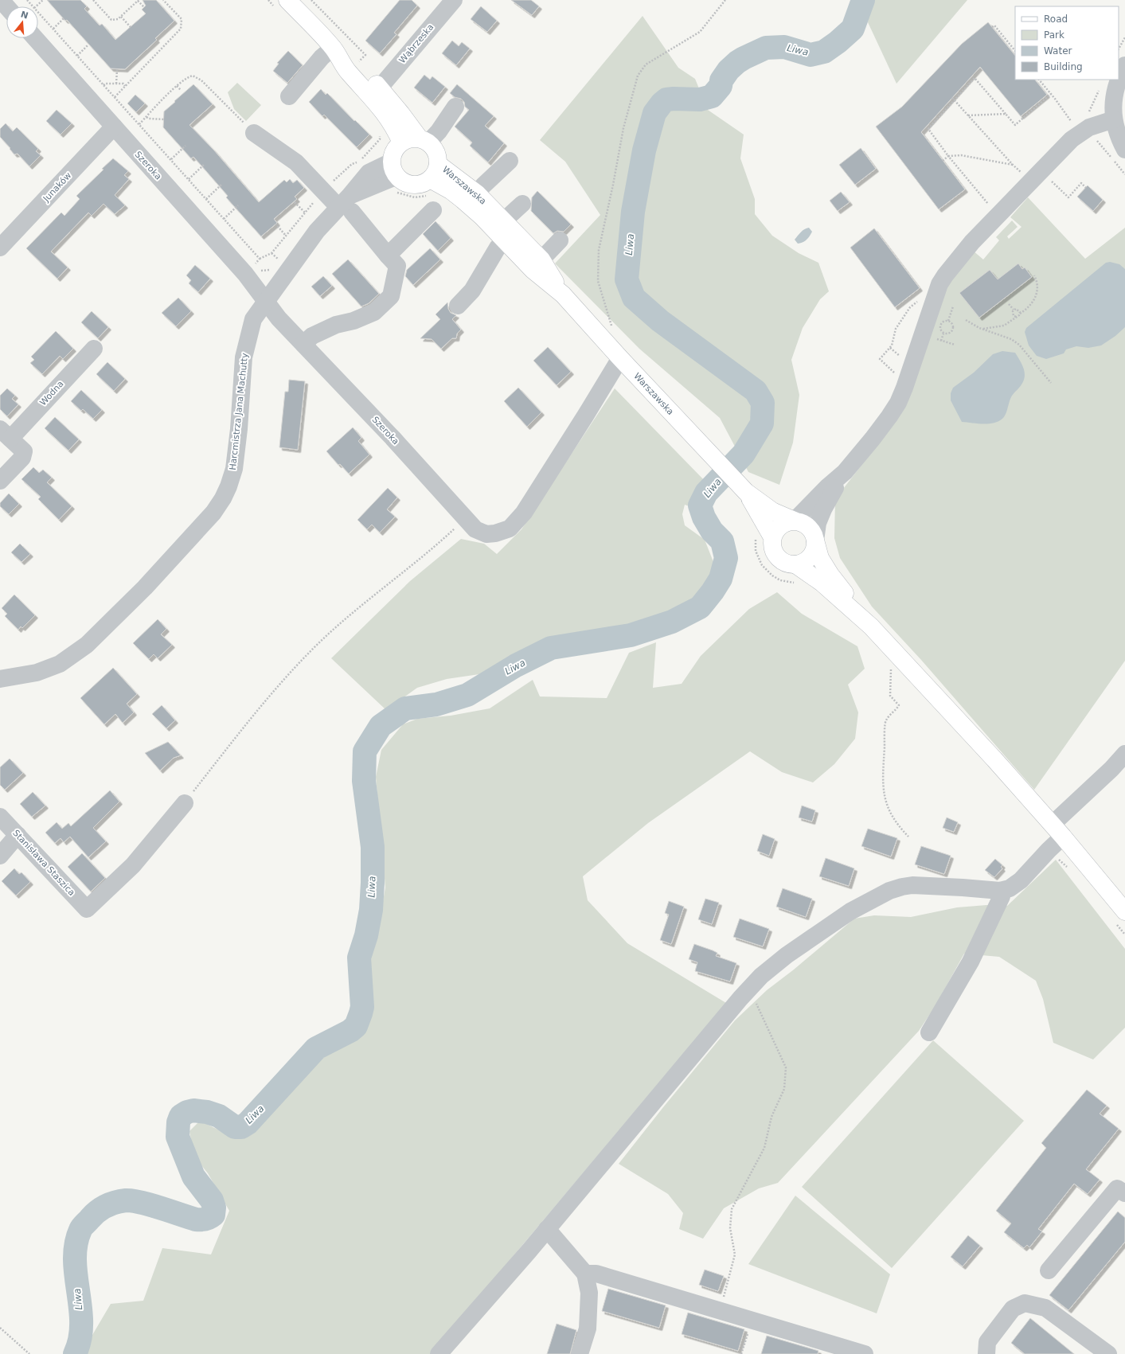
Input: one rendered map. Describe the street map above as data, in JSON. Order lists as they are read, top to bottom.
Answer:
{
  "streets": {
    "main road": ["Warszawska"],
    "street": [
      "Wąbrzeska",
      "Szeroka",
      "Junaków",
      "Wodna",
      "Harcmistrza Jana Machutty",
      "Stanisława Staszica"
    ]
  },
  "crossings": [
    ["Szeroka", "Warszawska"],
    ["Szeroka", "Junaków"],
    ["Szeroka", "Harcmistrza Jana Machutty"]
  ],
  "water": ["Liwa"],
  "legend": [
    "Road",
    "Park",
    "Water",
    "Building"
  ],
  "north": "top"
}
